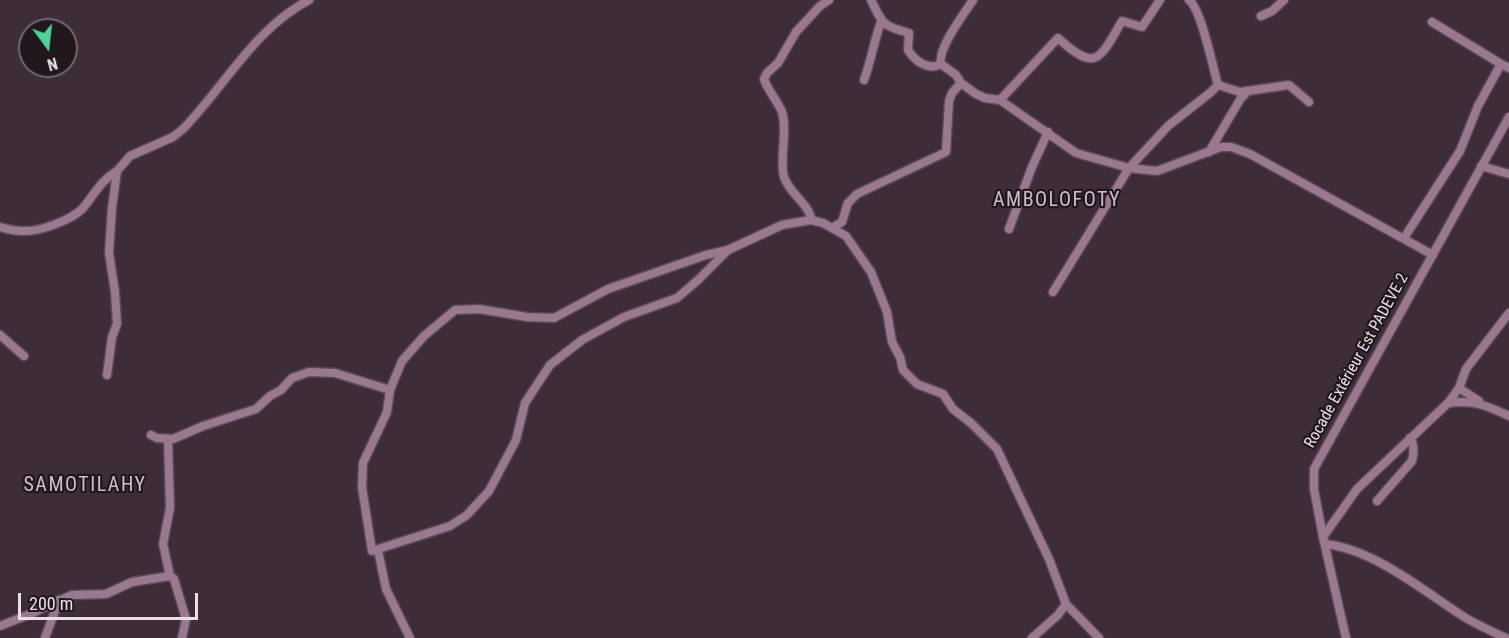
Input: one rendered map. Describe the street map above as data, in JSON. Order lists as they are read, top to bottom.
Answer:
{
  "streets": {
    "street": ["Rocade Extérieur Est PADEVE 2"]
  },
  "districts": ["AMBOLOFOTY", "SAMOTILAHY"],
  "scale_bar": "200 m",
  "north": "bottom"
}
